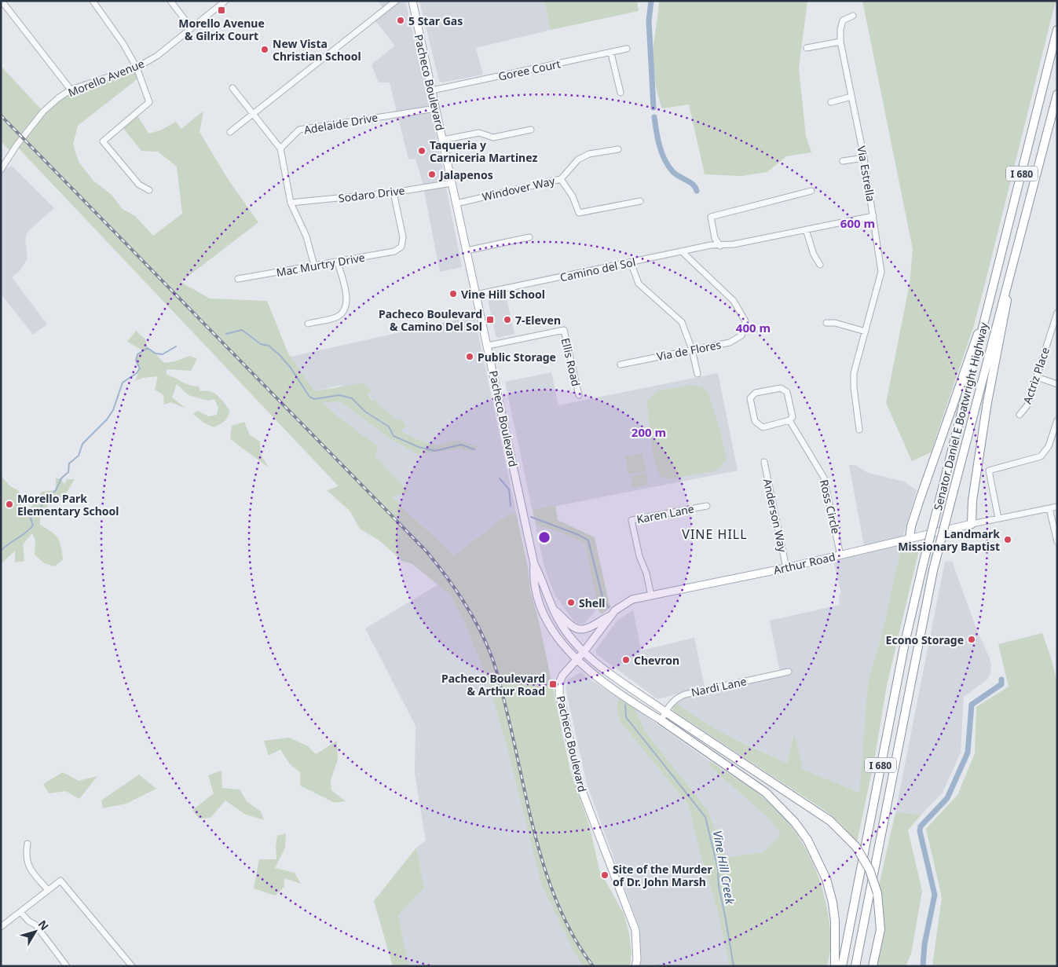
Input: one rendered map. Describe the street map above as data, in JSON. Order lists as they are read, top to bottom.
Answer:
{
  "streets": {
    "highway": ["I 680", "Senator Daniel E Boatwright Highway"],
    "main road": ["Pacheco Boulevard", "Arthur Road"],
    "street": [
      "Goree Court",
      "Morello Avenue",
      "Adelaide Drive",
      "Via Estrella",
      "Windover Way",
      "Sodaro Drive",
      "Mac Murtry Drive",
      "Camino del Sol",
      "Via de Flores",
      "Ellis Road",
      "Actriz Place",
      "Ross Circle",
      "Karen Lane",
      "Anderson Way",
      "Nardi Lane"
    ]
  },
  "crossings": [
    ["Goree Court", "Pacheco Boulevard"],
    ["Pacheco Boulevard", "Adelaide Drive"],
    ["Pacheco Boulevard", "Windover Way"],
    ["Pacheco Boulevard", "Sodaro Drive"],
    ["Pacheco Boulevard", "Camino del Sol"],
    ["Pacheco Boulevard", "Ellis Road"],
    ["Pacheco Boulevard", "Arthur Road"],
    ["Pacheco Boulevard", "Nardi Lane"],
    ["Via Estrella", "Camino del Sol"],
    ["Sodaro Drive", "Mac Murtry Drive"],
    ["Camino del Sol", "Via de Flores"],
    ["Ross Circle", "Arthur Road"],
    ["Karen Lane", "Arthur Road"],
    ["Anderson Way", "Arthur Road"]
  ],
  "districts": ["VINE HILL"],
  "water": ["Vine Hill Creek"],
  "places": {
    "transit": ["Morello Avenue & Gilrix Court", "Pacheco Boulevard & Camino Del Sol", "Pacheco Boulevard & Arthur Road"],
    "other": [
      "5 Star Gas",
      "New Vista Christian School",
      "Taqueria y Carniceria Martinez",
      "Jalapenos",
      "Vine Hill School",
      "7-Eleven",
      "Public Storage",
      "Morello Park Elementary School",
      "Landmark Missionary Baptist",
      "Shell",
      "Econo Storage",
      "Chevron",
      "Site of the Murder of Dr. John Marsh"
    ]
  },
  "north": "top right",
  "rings": ["600 m", "400 m", "200 m"]
}
